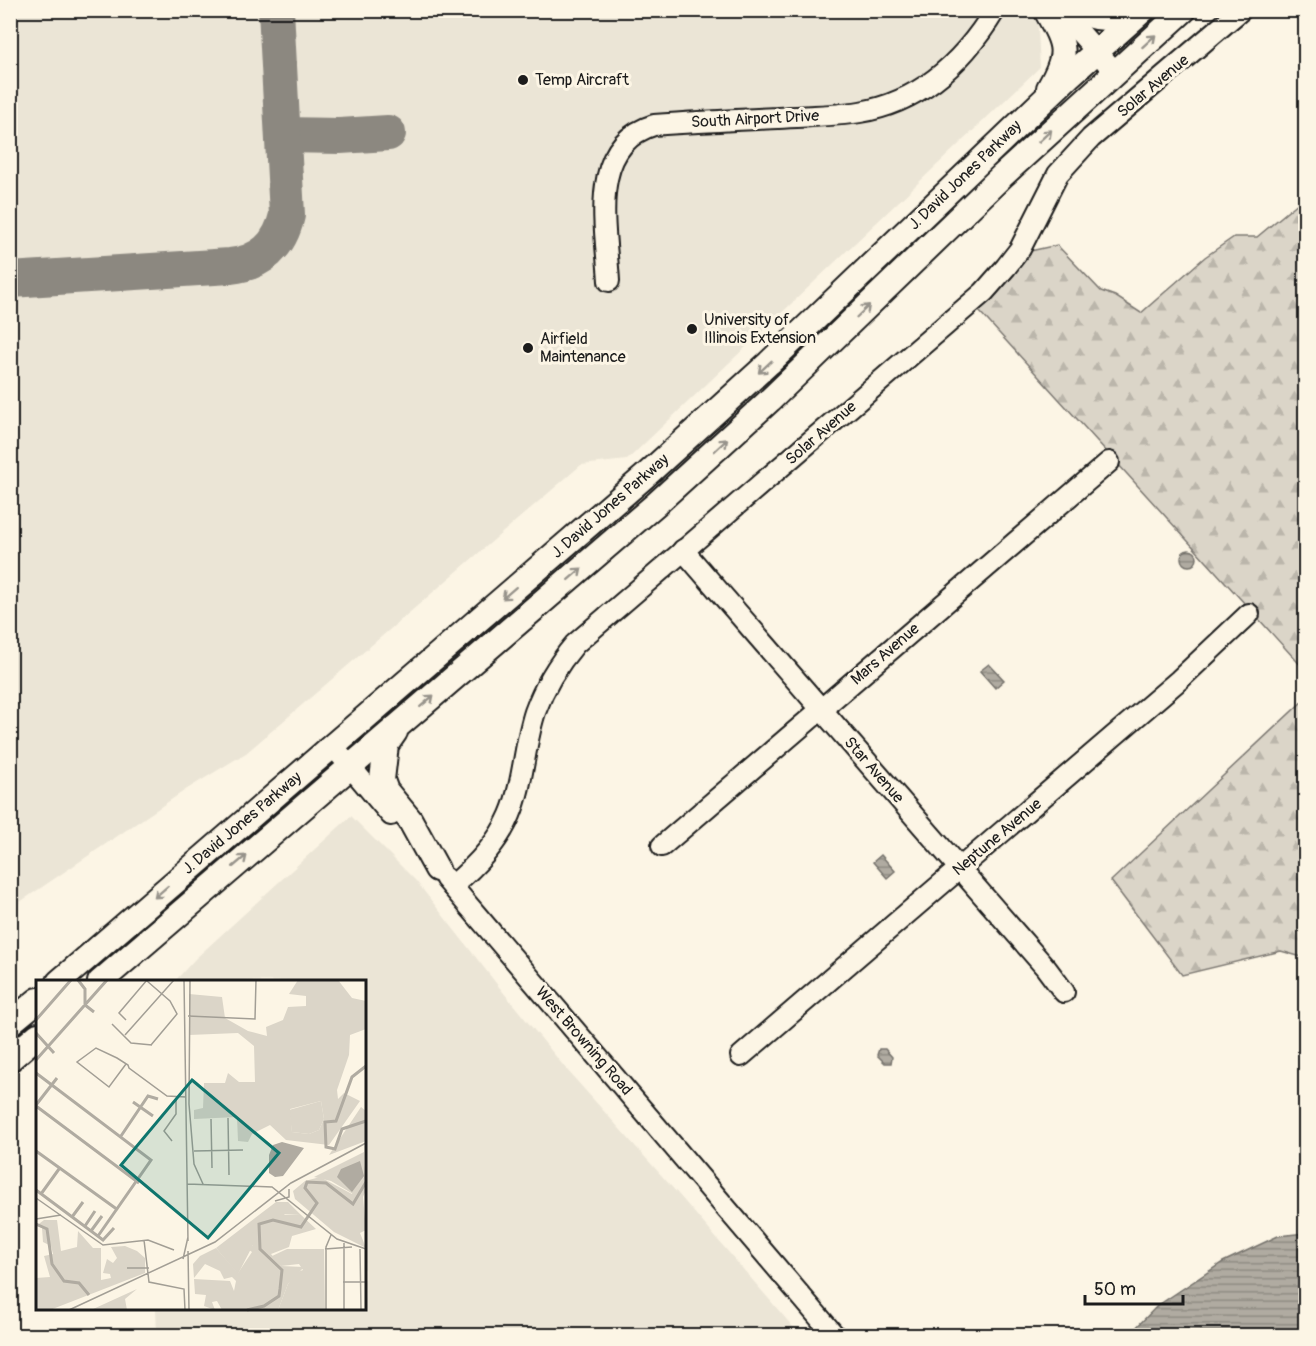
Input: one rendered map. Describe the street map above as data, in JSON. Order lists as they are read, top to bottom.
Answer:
{
  "streets": {
    "main road": ["J. David Jones Parkway"],
    "street": [
      "Solar Avenue",
      "South Airport Drive",
      "Mars Avenue",
      "Star Avenue",
      "Neptune Avenue",
      "West Browning Road"
    ]
  },
  "crossings": [
    ["Solar Avenue", "Star Avenue"],
    ["Solar Avenue", "West Browning Road"],
    ["J. David Jones Parkway", "West Browning Road"],
    ["Mars Avenue", "Star Avenue"],
    ["Star Avenue", "Neptune Avenue"]
  ],
  "places": ["Temp Aircraft", "University of Illinois Extension", "Airfield Maintenance"],
  "scale_bar": "50 m"
}
